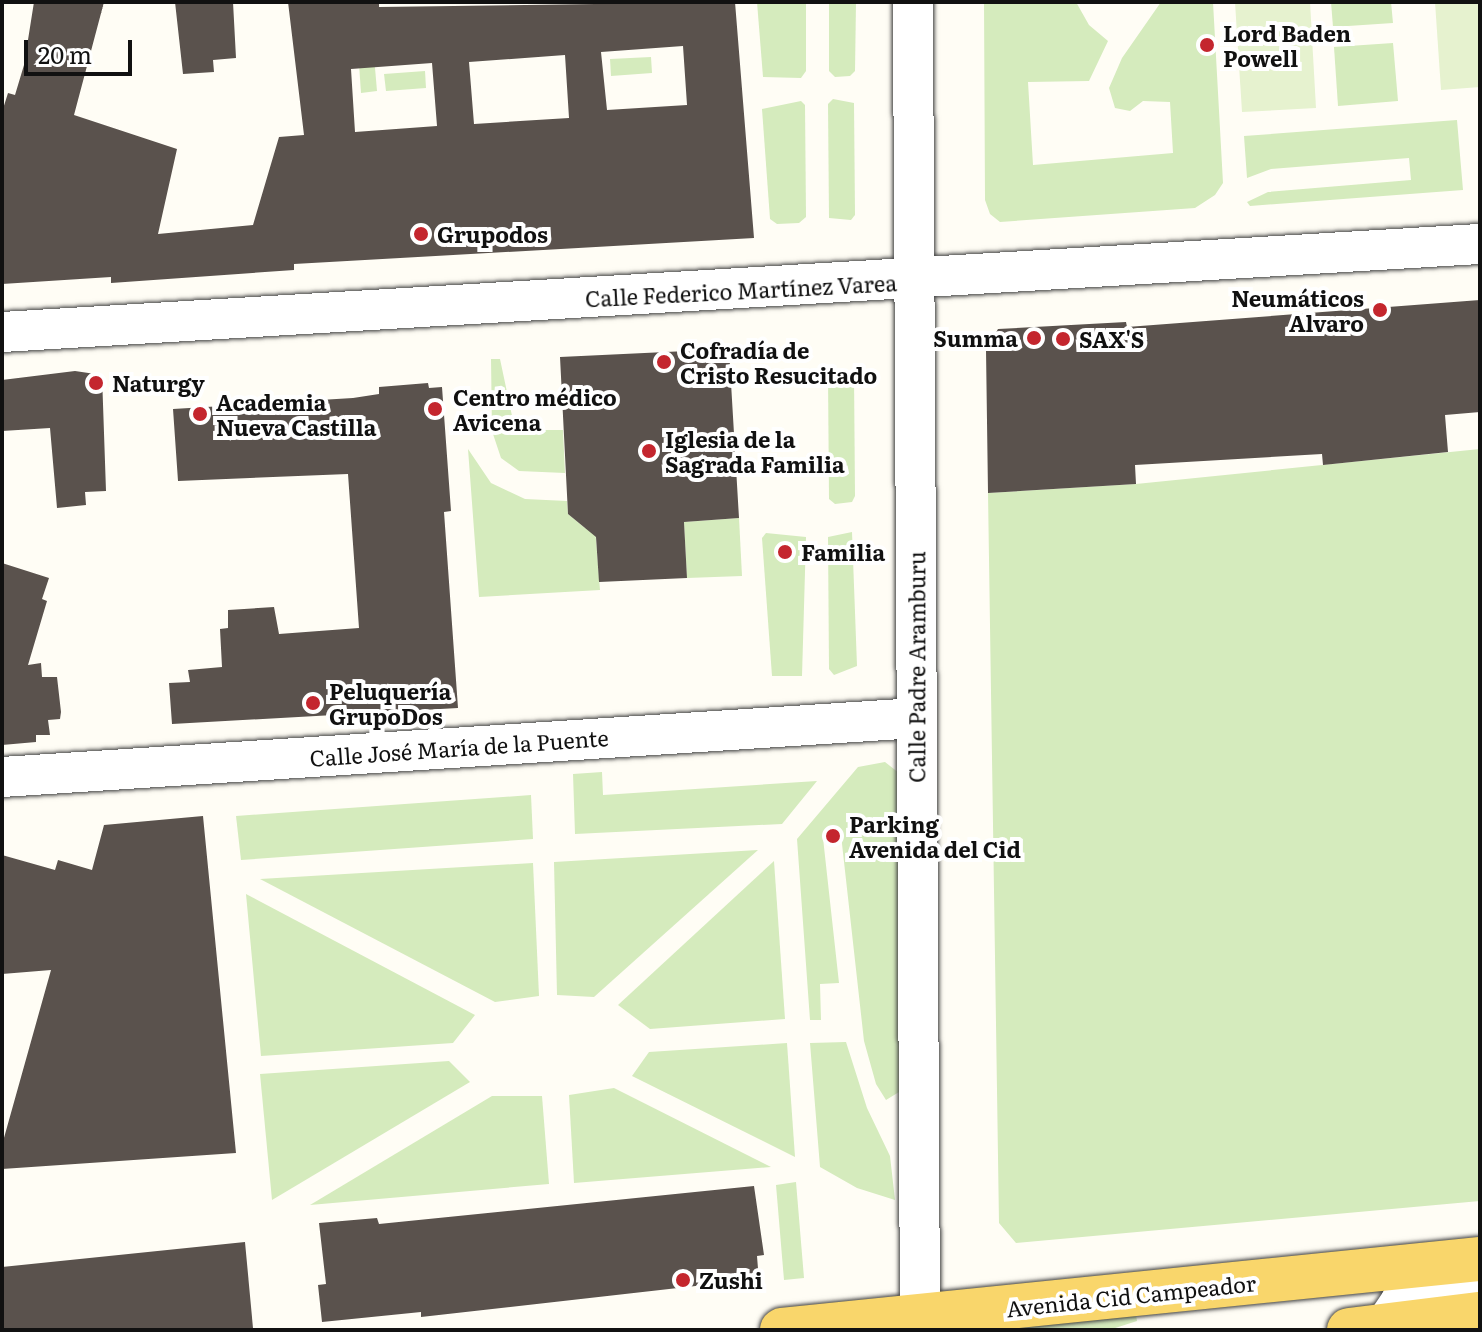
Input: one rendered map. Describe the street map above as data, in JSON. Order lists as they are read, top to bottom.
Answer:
{
  "streets": {
    "main road": ["Avenida Cid Campeador"],
    "street": ["Calle Federico Martínez Varea", "Calle Padre Aramburu", "Calle José María de la Puente"]
  },
  "crossings": [
    ["Calle Federico Martínez Varea", "Calle Padre Aramburu"],
    ["Calle Padre Aramburu", "Calle José María de la Puente"],
    ["Calle Padre Aramburu", "Avenida Cid Campeador"]
  ],
  "places": [
    "Lord Baden Powell",
    "Grupodos",
    "Neumáticos Alvaro",
    "Summa",
    "SAX'S",
    "Cofradía de Cristo Resucitado",
    "Naturgy",
    "Centro médico Avicena",
    "Academia Nueva Castilla",
    "Iglesia de la Sagrada Familia",
    "Familia",
    "Peluquería GrupoDos",
    "Parking Avenida del Cid",
    "Zushi"
  ],
  "scale_bar": "20 m"
}
